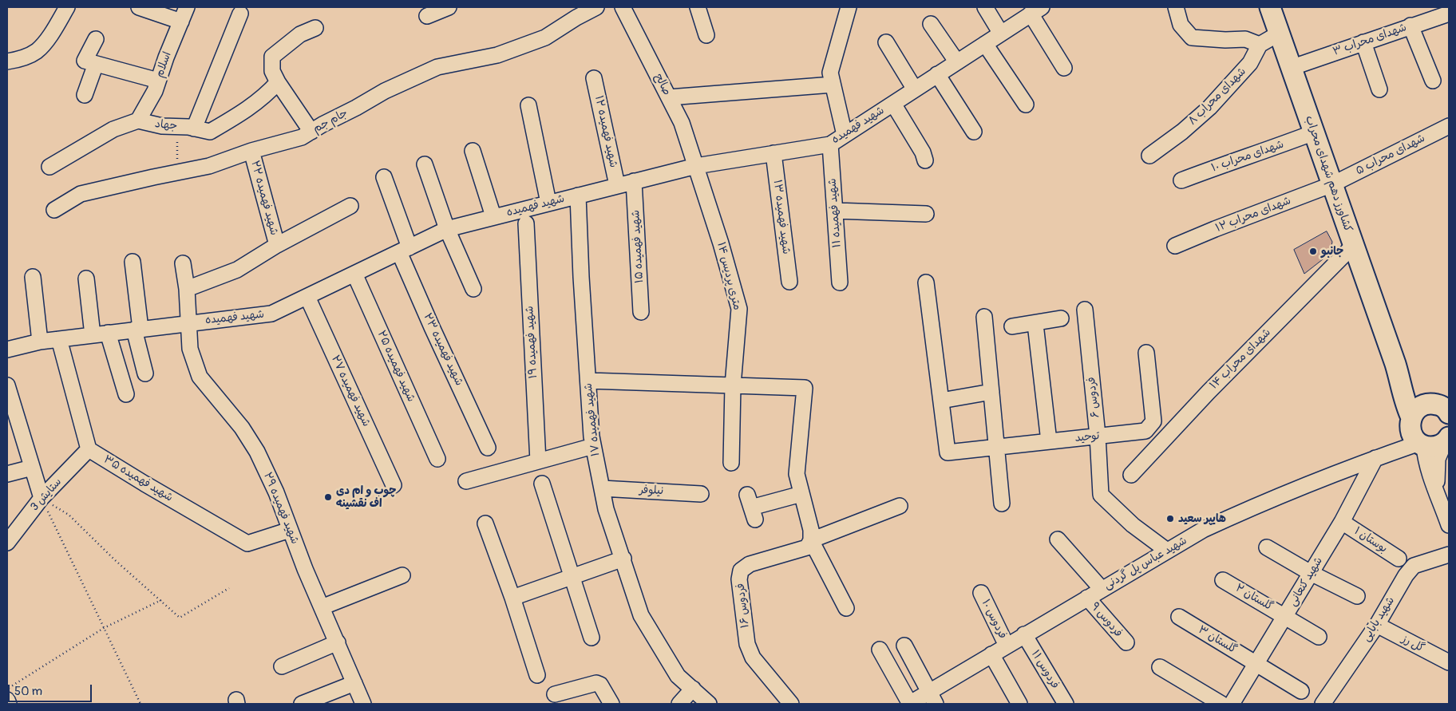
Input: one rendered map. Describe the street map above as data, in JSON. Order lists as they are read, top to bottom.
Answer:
{
  "streets": {
    "main road": ["کشاورز دهم شهدای محراب"],
    "street": [
      "شهدای محراب ۳",
      "اسلام",
      "صالح",
      "شهدای محراب ۸",
      "جام جم",
      "جهاد",
      "شهید فهمیده",
      "شهید فهمیده ۱۲",
      "شهدای محراب ۵",
      "شهدای محراب ۱۰",
      "شهید فهمیده ۲۲",
      "شهید فهمیده ۱۱",
      "شهدای محراب ۱۲",
      "شهید فهمیده ۱۳",
      "شهید فهمیده ۱۵",
      "۱۴ متری پردیس",
      "شهید فهمیده ۱۹",
      "شهید فهمیده ۲۳",
      "شهدای محراب ۱۴",
      "شهید فهمیده ۲۵",
      "شهید فهمیده ۲۷",
      "فردوس ۶",
      "شهید فهمیده ۱۷",
      "توحید",
      "شهید فهمیده ۳۵",
      "نیلوفر",
      "ستایش 3",
      "شهید فهمیده ۲۹",
      "بوستان ۱",
      "شهید عباس پل گردنی",
      "شهید کنعانی",
      "گلستان ۲",
      "فردوس ۱۶",
      "فردوس ۱۰",
      "شهید بابایی",
      "فردوس ۹",
      "گلستان ۳",
      "گل رز",
      "فردوس ۱۱"
    ]
  },
  "crossings": [
    ["شهدای محراب ۳", "کشاورز دهم شهدای محراب"],
    ["اسلام", "جهاد"],
    ["صالح", "شهید فهمیده"],
    ["صالح", "۱۴ متری پردیس"],
    ["جام جم", "شهید فهمیده ۲۲"],
    ["شهید فهمیده", "شهید فهمیده ۱۲"],
    ["شهید فهمیده", "شهید فهمیده ۱۱"],
    ["شهید فهمیده", "شهید فهمیده ۱۳"],
    ["شهید فهمیده", "شهید فهمیده ۱۵"],
    ["شهید فهمیده", "۱۴ متری پردیس"],
    ["شهید فهمیده", "شهید فهمیده ۲۳"],
    ["شهید فهمیده", "شهید فهمیده ۲۵"],
    ["شهید فهمیده", "شهید فهمیده ۲۷"],
    ["شهید فهمیده", "شهید فهمیده ۱۷"],
    ["شهید فهمیده", "شهید فهمیده ۲۹"],
    ["شهدای محراب ۵", "کشاورز دهم شهدای محراب"],
    ["شهدای محراب ۵", "شهدای محراب ۱۲"],
    ["شهدای محراب ۱۰", "کشاورز دهم شهدای محراب"],
    ["کشاورز دهم شهدای محراب", "شهدای محراب ۱۲"],
    ["کشاورز دهم شهدای محراب", "شهدای محراب ۱۴"],
    ["کشاورز دهم شهدای محراب", "شهید عباس پل گردنی"],
    ["فردوس ۶", "توحید"],
    ["فردوس ۶", "شهید عباس پل گردنی"],
    ["شهید فهمیده ۱۷", "نیلوفر"],
    ["شهید فهمیده ۳۵", "ستایش 3"],
    ["شهید فهمیده ۳۵", "شهید فهمیده ۲۹"],
    ["بوستان ۱", "شهید کنعانی"],
    ["شهید عباس پل گردنی", "شهید کنعانی"],
    ["شهید عباس پل گردنی", "فردوس ۱۰"],
    ["شهید عباس پل گردنی", "فردوس ۹"],
    ["شهید عباس پل گردنی", "فردوس ۱۱"],
    ["شهید کنعانی", "گلستان ۲"],
    ["شهید کنعانی", "گلستان ۳"],
    ["شهید بابایی", "گل رز"]
  ],
  "places": ["جانبو", "چوب و ام دی اف نقشینه", "هایپر سعید"],
  "scale_bar": "50 m"
}
